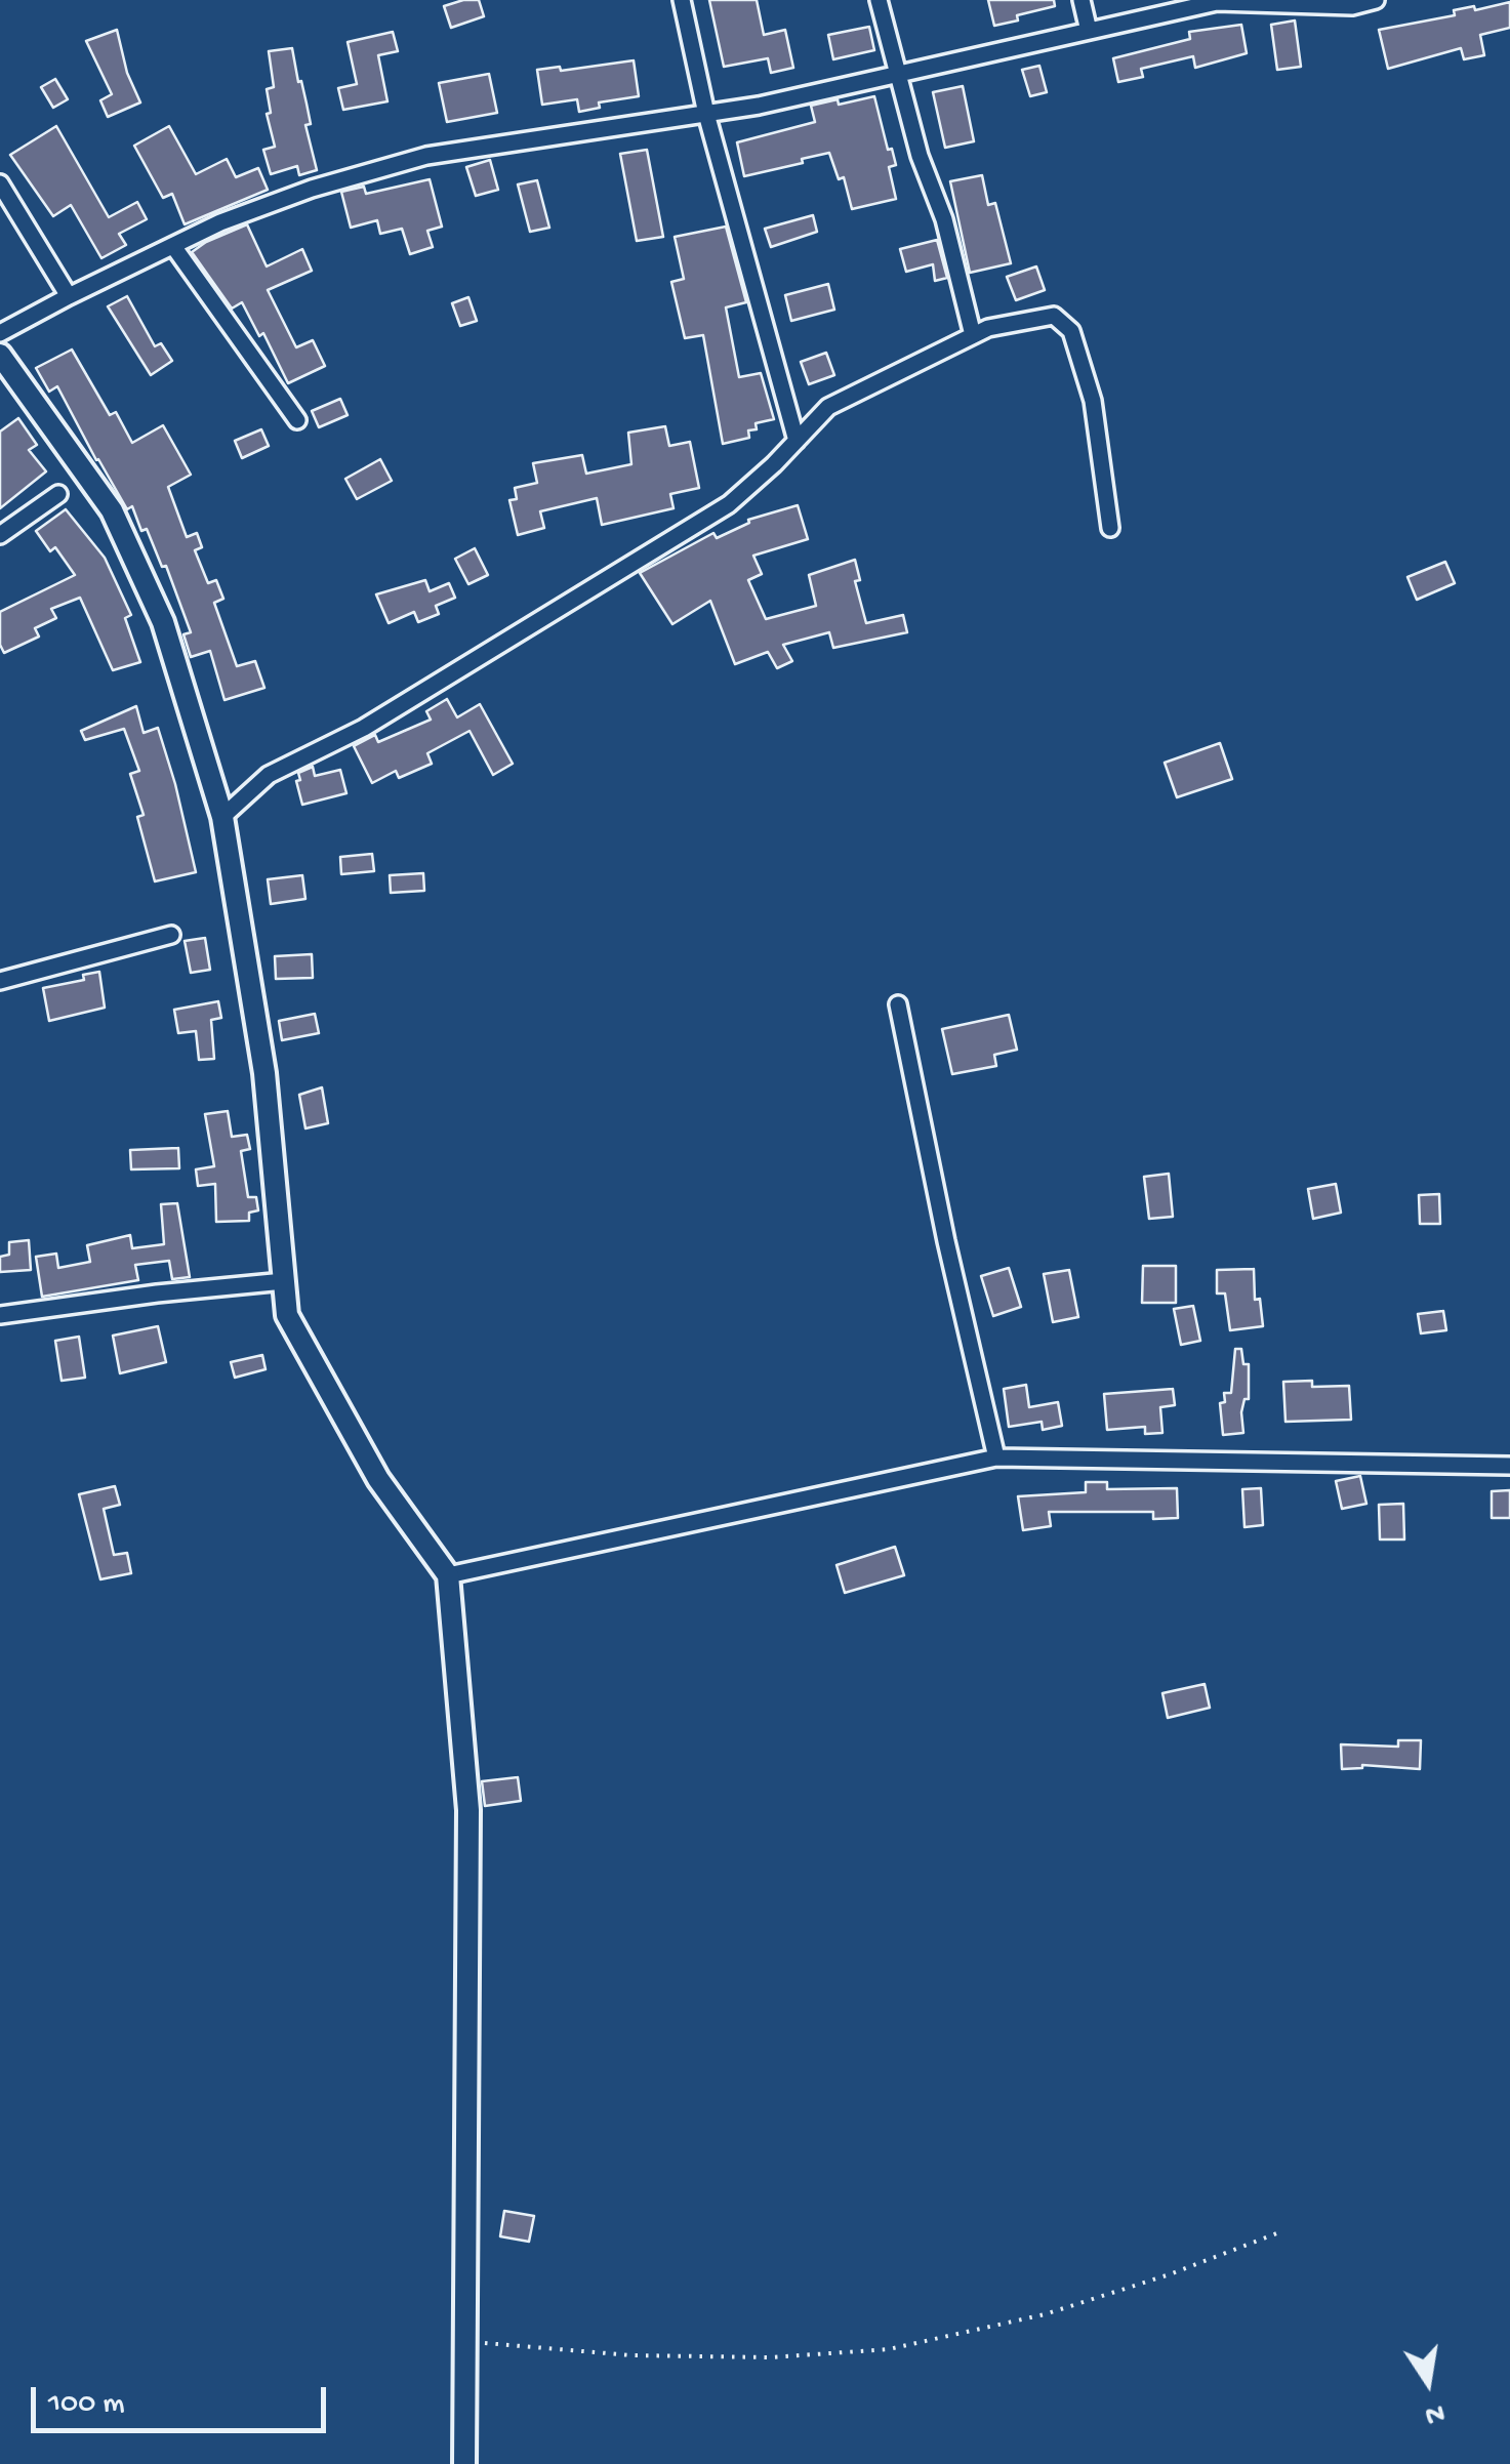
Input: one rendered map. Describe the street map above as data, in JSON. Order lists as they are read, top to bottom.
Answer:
{
  "scale_bar": "100 m",
  "north": "bottom"
}
